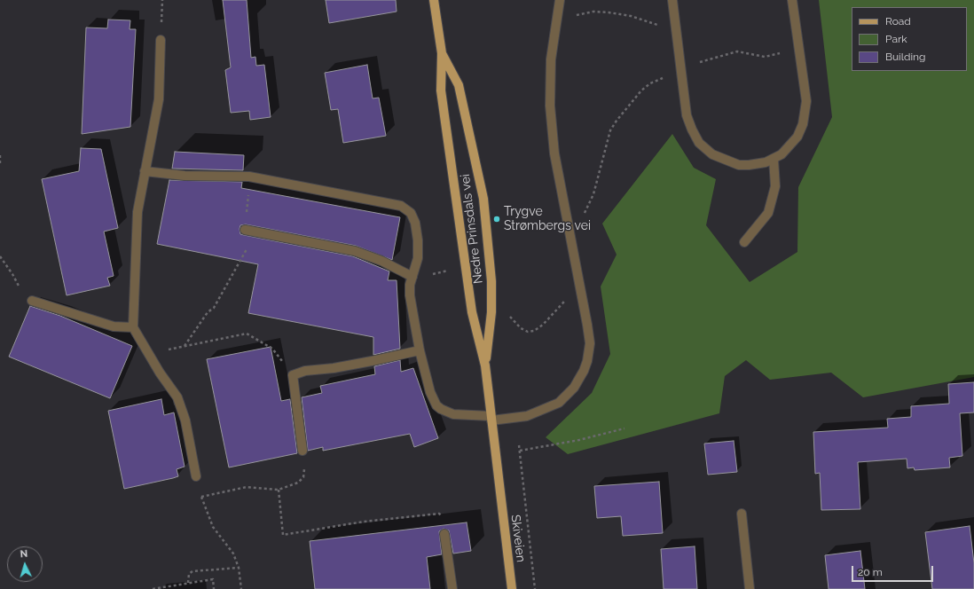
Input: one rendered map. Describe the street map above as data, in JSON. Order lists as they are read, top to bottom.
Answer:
{
  "streets": {
    "main road": ["Nedre Prinsdals vei", "Skiveien"]
  },
  "crossings": [
    ["Nedre Prinsdals vei", "Skiveien"]
  ],
  "places": ["Trygve Strømbergs vei"],
  "legend": ["Road", "Park", "Building"],
  "scale_bar": "20 m",
  "north": "top"
}
